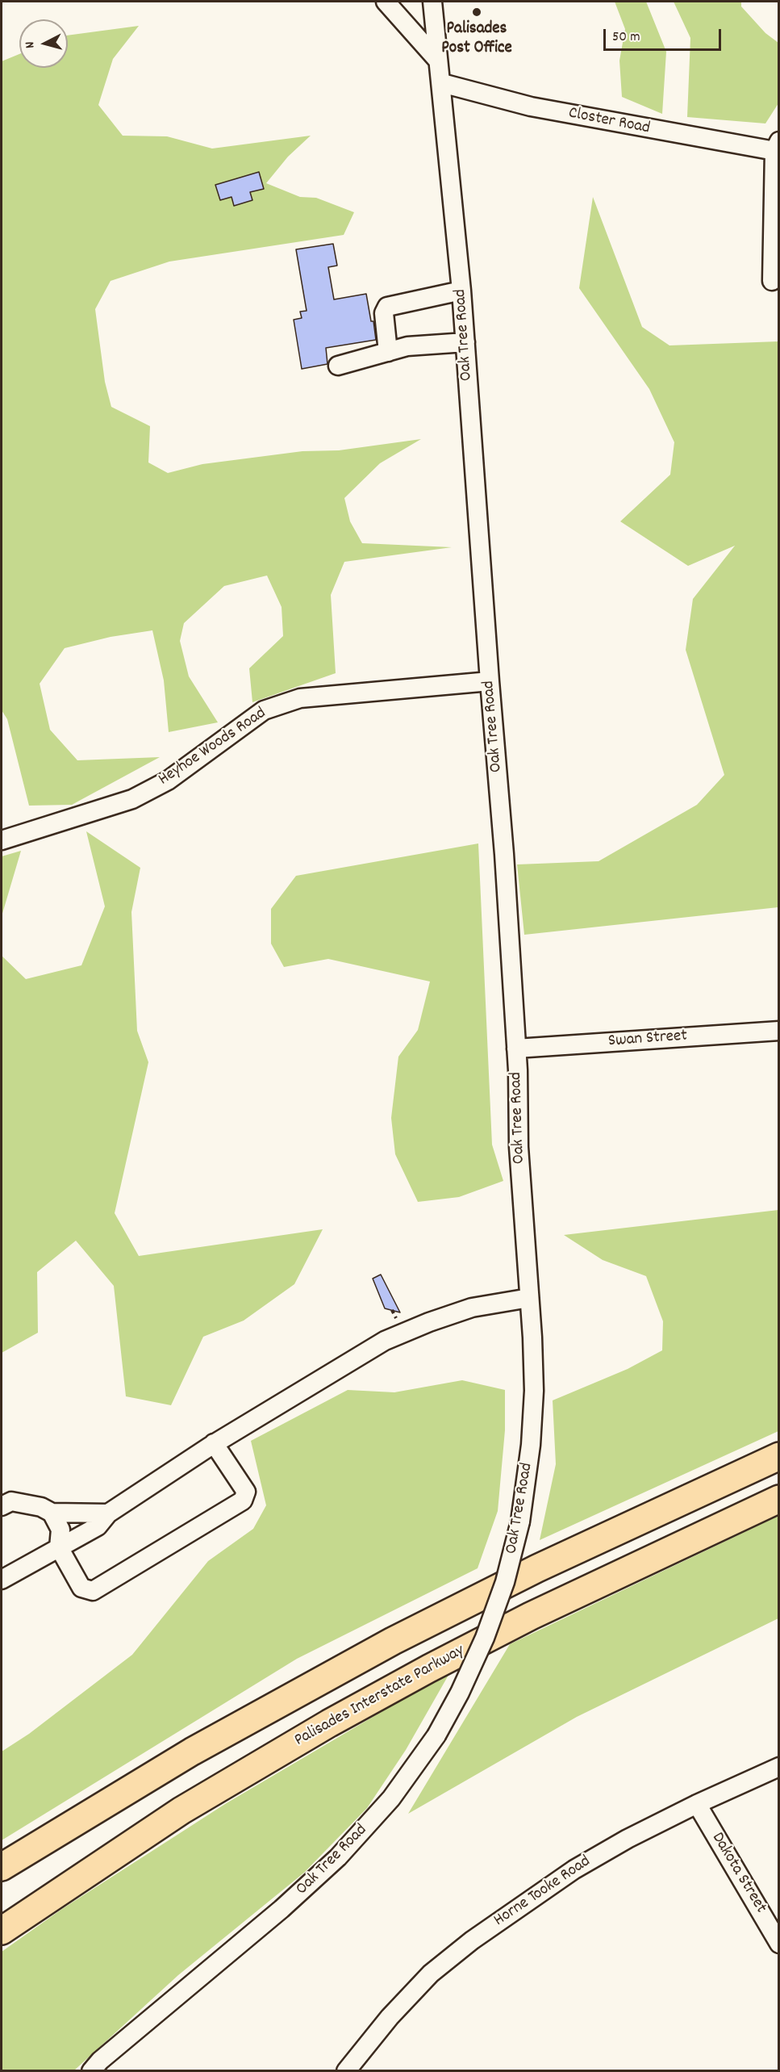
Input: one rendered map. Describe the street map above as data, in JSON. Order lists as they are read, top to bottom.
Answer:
{
  "streets": {
    "highway": ["Palisades Interstate Parkway"],
    "street": [
      "Closter Road",
      "Oak Tree Road",
      "Heyhoe Woods Road",
      "Swan Street",
      "Dakota Street",
      "Horne Tooke Road"
    ]
  },
  "crossings": [
    ["Closter Road", "Oak Tree Road"],
    ["Oak Tree Road", "Heyhoe Woods Road"],
    ["Oak Tree Road", "Swan Street"],
    ["Dakota Street", "Horne Tooke Road"]
  ],
  "places": ["Palisades Post Office"],
  "scale_bar": "50 m",
  "north": "left"
}
